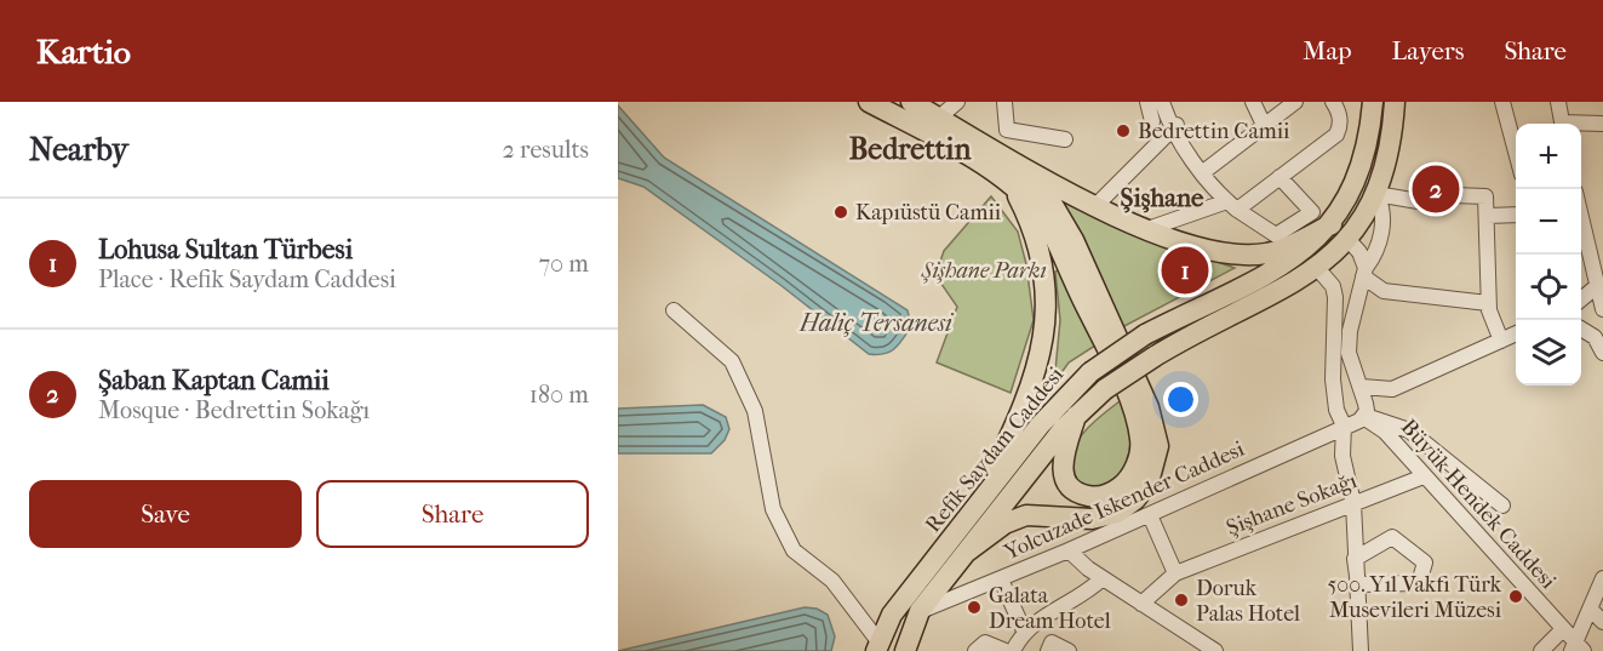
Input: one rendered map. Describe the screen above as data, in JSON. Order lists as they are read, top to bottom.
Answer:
{
  "streets": {
    "main road": ["Refik Saydam Caddesi"],
    "street": ["Yolcuzade Iskender Caddesi", "Şişhane Sokağı", "Büyük Hendek Caddesi"]
  },
  "crossings": [
    ["Refik Saydam Caddesi", "Yolcuzade Iskender Caddesi"],
    ["Yolcuzade Iskender Caddesi", "Büyük Hendek Caddesi"],
    ["Şişhane Sokağı", "Büyük Hendek Caddesi"]
  ],
  "districts": ["Bedrettin", "Şişhane"],
  "water": ["Haliç Tersanesi"],
  "parks": ["Şişhane Parkı"],
  "places": [
    "Bedrettin Camii",
    "Kapıüstü Camii",
    "500. Yıl Vakfı Türk Musevileri Müzesi",
    "Doruk Palas Hotel",
    "Galata Dream Hotel"
  ],
  "page": {
    "header": "Kartio",
    "nav": ["Map", "Layers", "Share"],
    "heading": ["Nearby", "2 results"],
    "map_buttons": ["+", "−"],
    "pins": ["2", "1"],
    "list": [
      {
        "mark": "1",
        "name": "Lohusa Sultan Türbesi",
        "note": "Place · Refik Saydam Caddesi",
        "value": "70 m"
      },
      {
        "mark": "2",
        "name": "Şaban Kaptan Camii",
        "note": "Mosque · Bedrettin Sokağı",
        "value": "180 m"
      }
    ],
    "buttons": ["Save", "Share"]
  }
}
